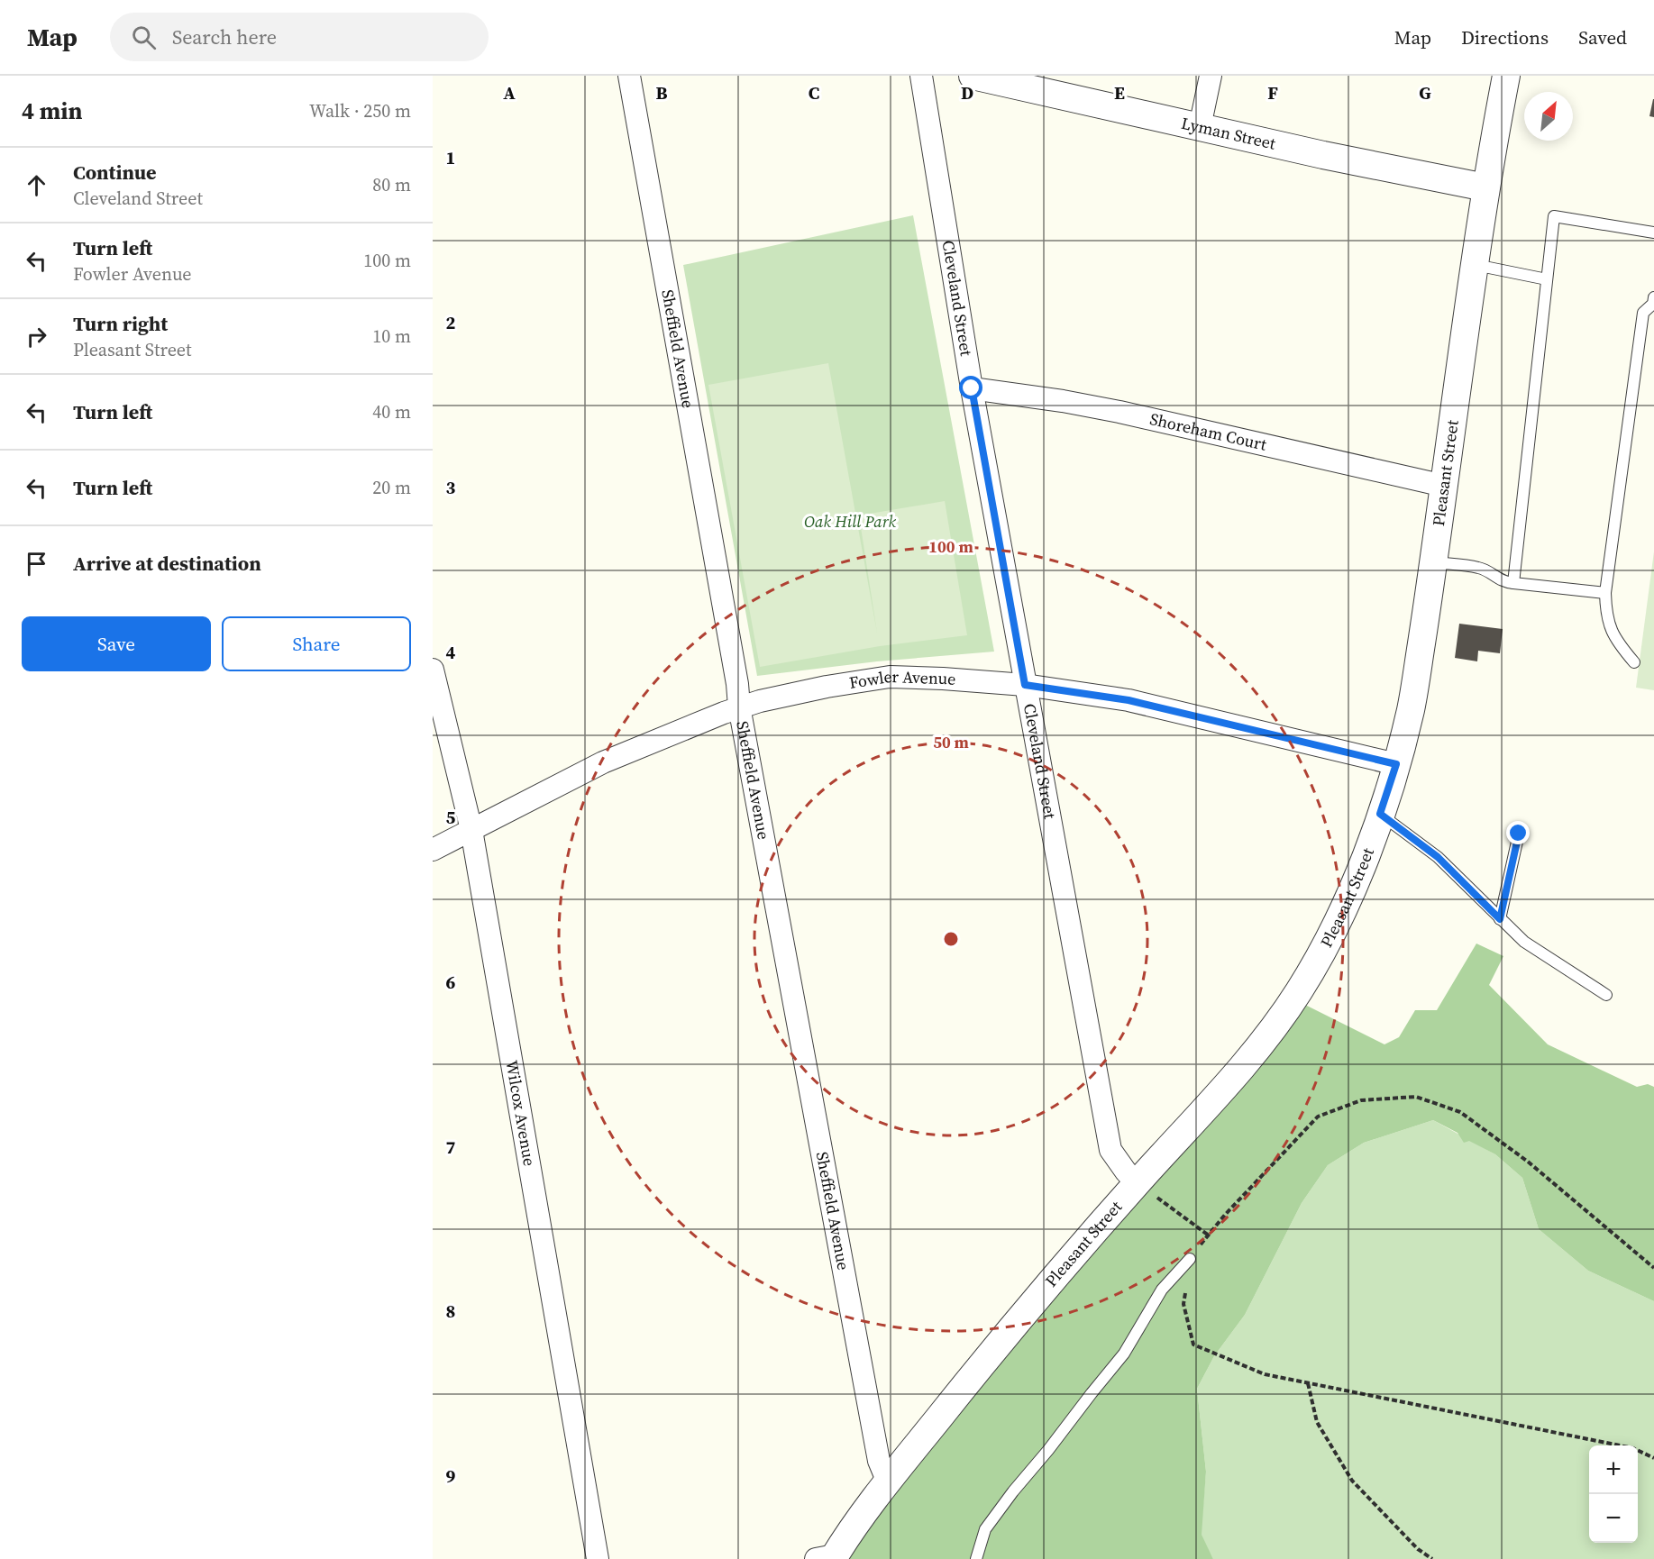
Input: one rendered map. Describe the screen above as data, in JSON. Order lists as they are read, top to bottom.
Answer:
{
  "streets": {
    "street": [
      "Lyman Street",
      "Cleveland Street",
      "Sheffield Avenue",
      "Shoreham Court",
      "Pleasant Street",
      "Fowler Avenue",
      "Wilcox Avenue"
    ]
  },
  "crossings": [
    ["Lyman Street", "Pleasant Street"],
    ["Cleveland Street", "Shoreham Court"],
    ["Cleveland Street", "Pleasant Street"],
    ["Cleveland Street", "Fowler Avenue"],
    ["Sheffield Avenue", "Pleasant Street"],
    ["Sheffield Avenue", "Fowler Avenue"],
    ["Shoreham Court", "Pleasant Street"],
    ["Pleasant Street", "Fowler Avenue"],
    ["Fowler Avenue", "Wilcox Avenue"]
  ],
  "parks": ["Oak Hill Park"],
  "north": "top right",
  "page": {
    "header": "Map",
    "search": "Search here",
    "nav": ["Map", "Directions", "Saved"],
    "heading": ["4 min", "Walk · 250 m"],
    "list": [
      ["Continue", "Cleveland Street", "80 m"],
      ["Turn left", "Fowler Avenue", "100 m"],
      ["Turn right", "Pleasant Street", "10 m"],
      ["Turn left", "40 m"],
      ["Turn left", "20 m"],
      "Arrive at destination"
    ],
    "buttons": ["Save", "Share"],
    "map_buttons": ["+", "−"]
  },
  "grid": {
    "columns": [
      "A",
      "B",
      "C",
      "D",
      "E",
      "F",
      "G"
    ],
    "rows": [
      "1",
      "2",
      "3",
      "4",
      "5",
      "6",
      "7",
      "8",
      "9"
    ]
  },
  "rings": ["100 m", "50 m"]
}
